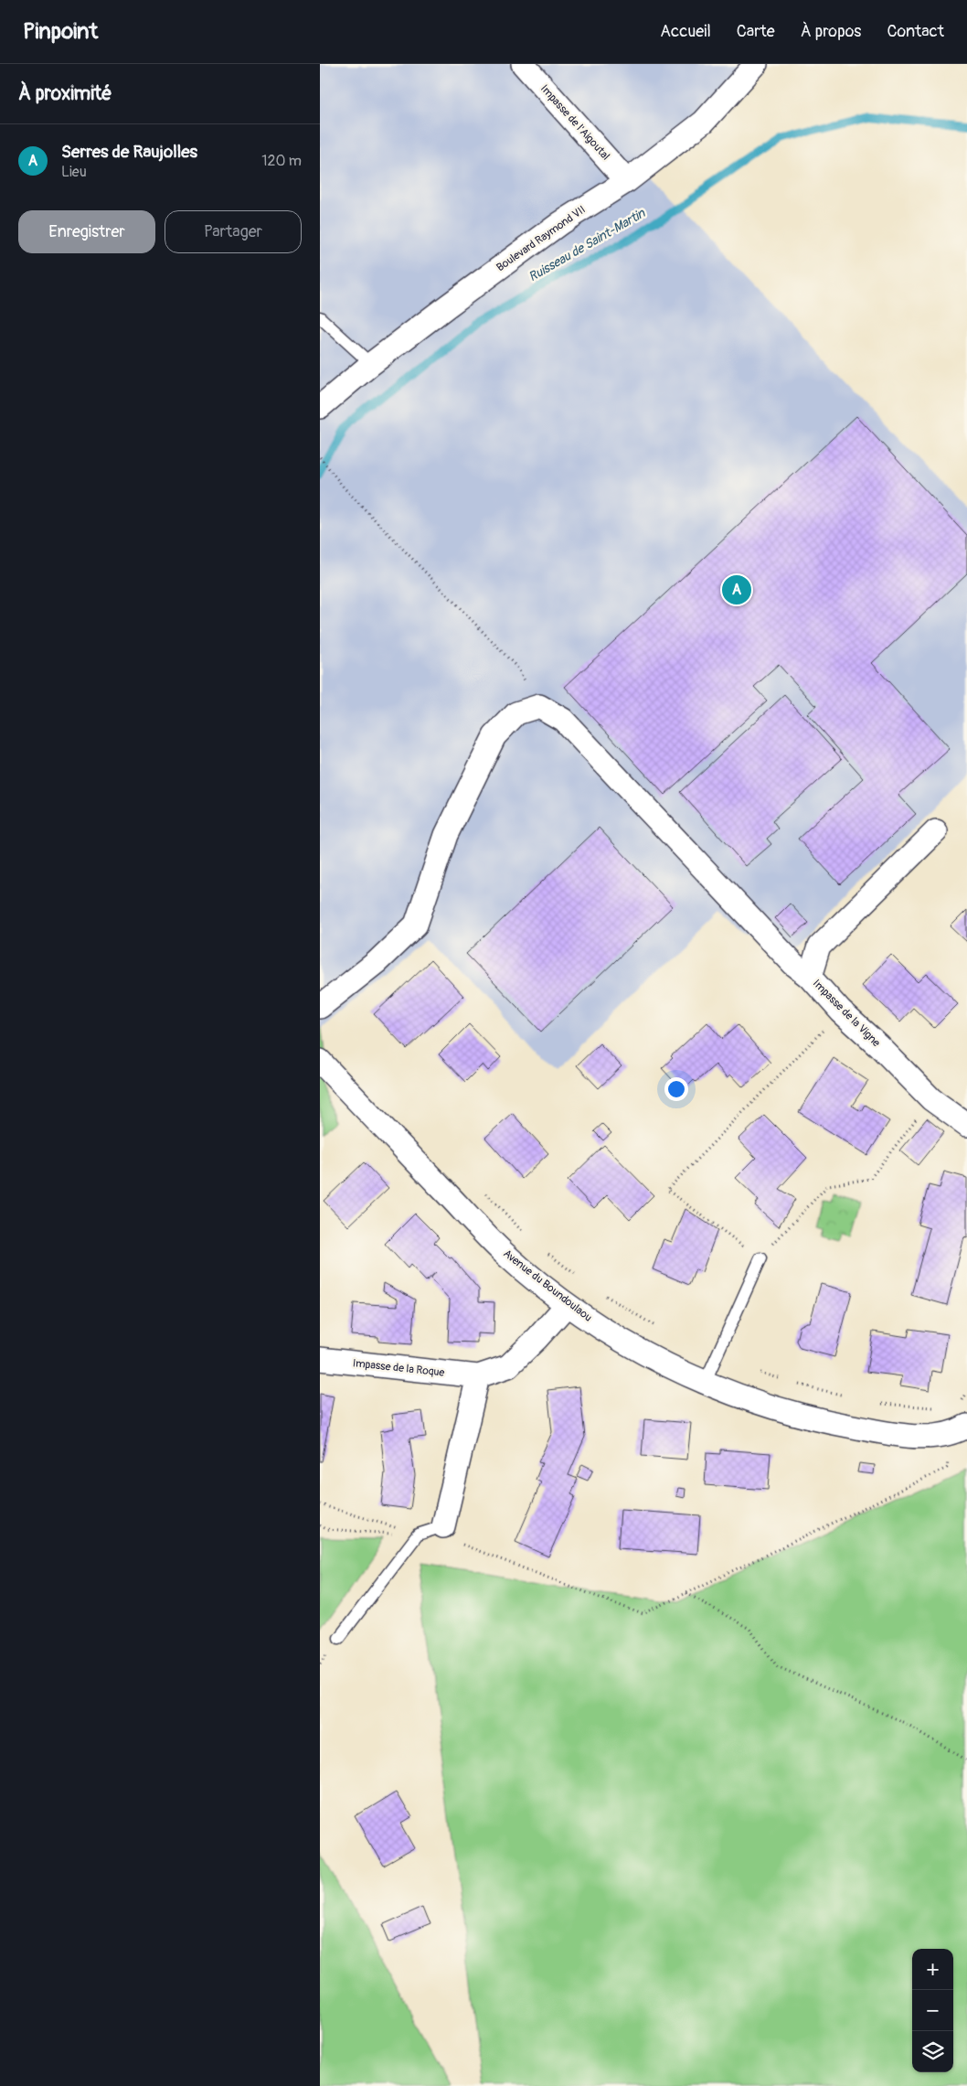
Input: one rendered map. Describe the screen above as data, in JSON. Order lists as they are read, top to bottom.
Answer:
{
  "streets": {
    "street": [
      "Impasse de l'Aigoutal",
      "Boulevard Raymond VII",
      "Impasse de la Vigne",
      "Avenue du Boundoulaou",
      "Impasse de la Roque"
    ]
  },
  "crossings": [
    ["Impasse de l'Aigoutal", "Boulevard Raymond VII"],
    ["Avenue du Boundoulaou", "Impasse de la Roque"]
  ],
  "water": ["Ruisseau de Saint-Martin"],
  "page": {
    "header": "Pinpoint",
    "nav": [
      "Accueil",
      "Carte",
      "À propos",
      "Contact"
    ],
    "heading": "À proximité",
    "list": [
      {
        "mark": "A",
        "name": "Serres de Raujolles",
        "note": "Lieu",
        "value": "120 m"
      }
    ],
    "buttons": ["Enregistrer", "Partager"],
    "pins": "A",
    "map_buttons": ["+", "−"]
  }
}
